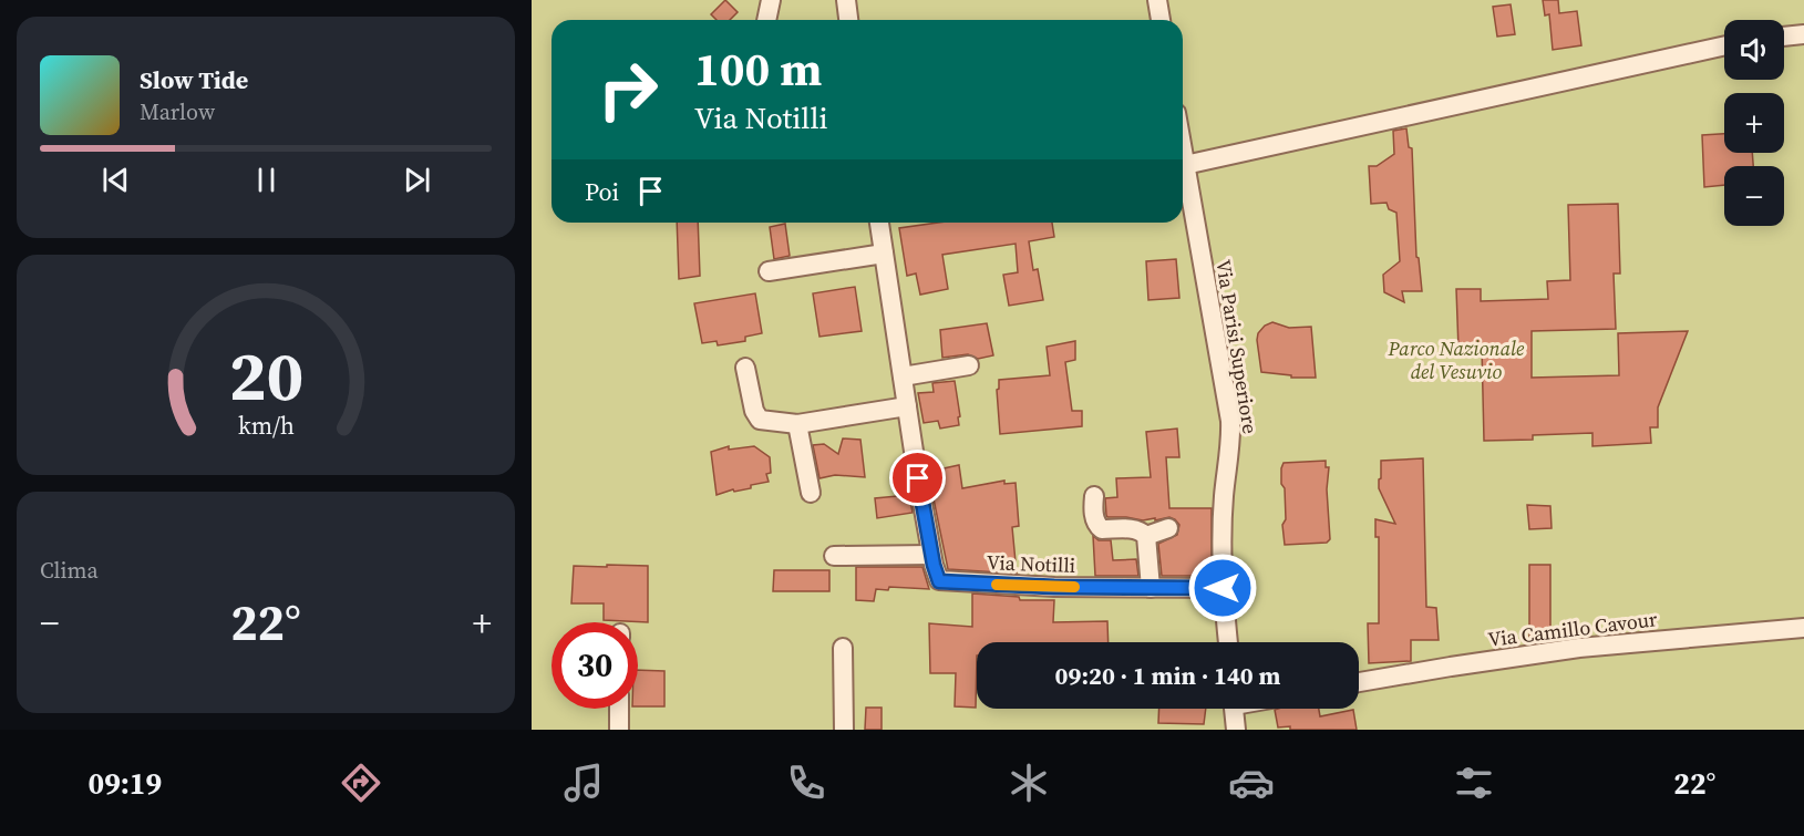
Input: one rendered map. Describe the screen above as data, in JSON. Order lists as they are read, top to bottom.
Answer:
{
  "streets": {
    "street": ["Via Parisi Superiore", "Via Notilli", "Via Camillo Cavour"]
  },
  "crossings": [
    ["Via Parisi Superiore", "Via Notilli"]
  ],
  "parks": ["Parco Nazionale del Vesuvio"],
  "page": {
    "map_buttons": ["+", "−"],
    "turn": ["100 m", "Via Notilli"],
    "song": ["Slow Tide", "Marlow"],
    "then": "Poi",
    "tile": "Clima",
    "heat": ["−", "22°", "+"],
    "limit": "30",
    "trip": "09:20 · 1 min · 140 m",
    "tabs": ["09:19", "22°"],
    "gauge": ["20", "km/h"]
  }
}
